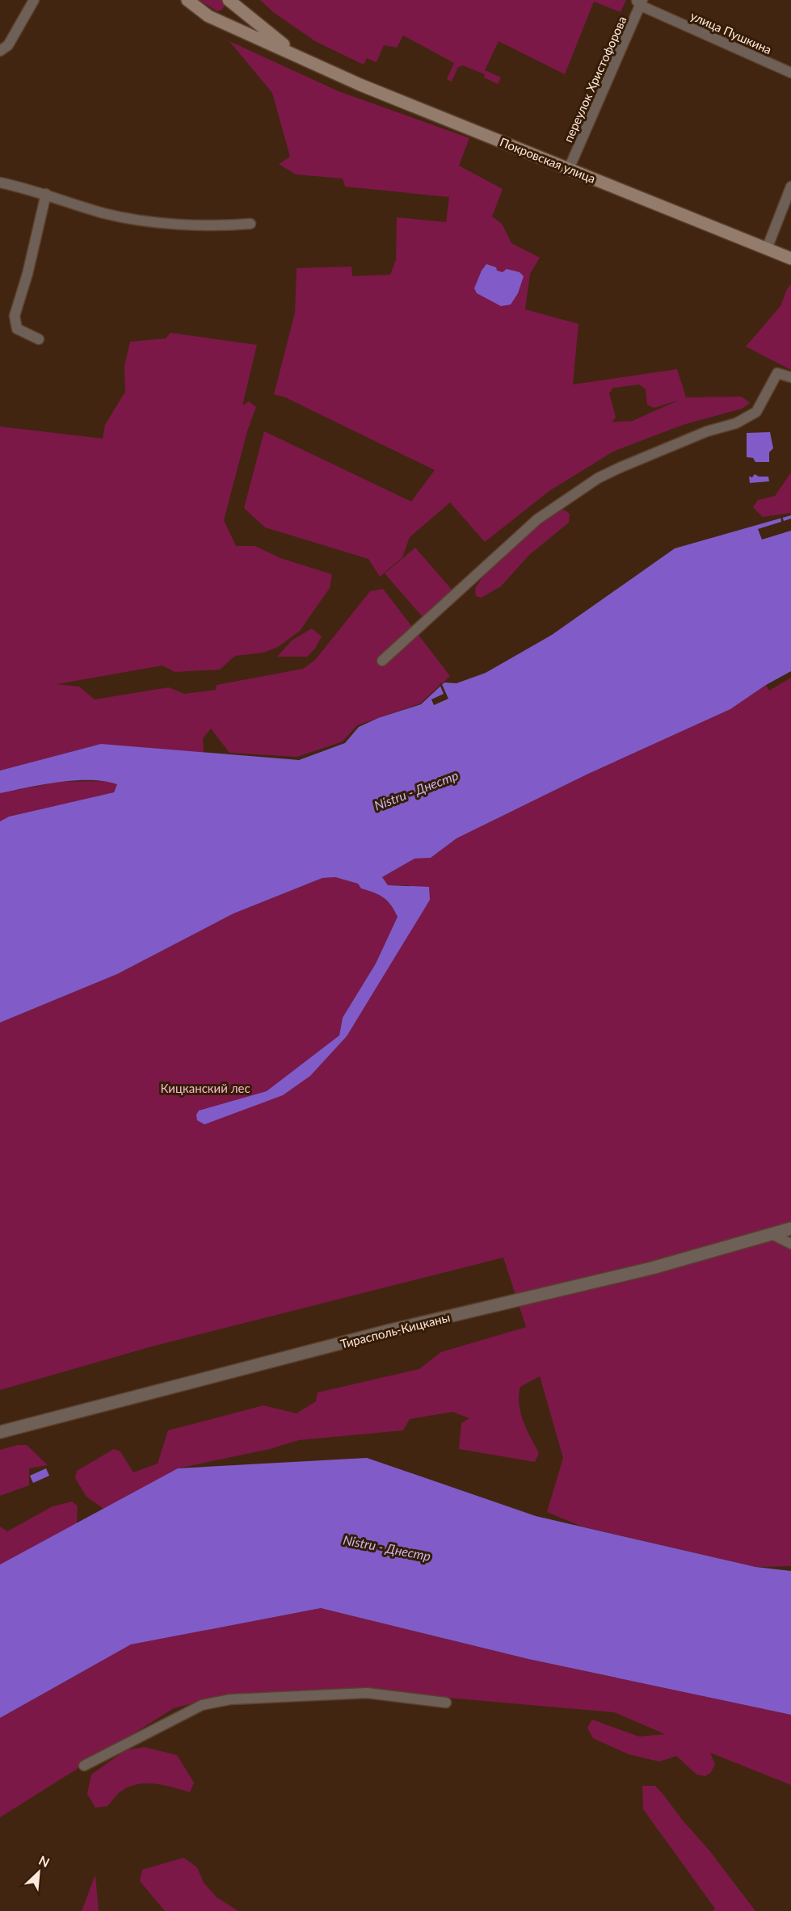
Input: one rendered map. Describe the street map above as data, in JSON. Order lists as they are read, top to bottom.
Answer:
{
  "streets": {
    "main road": ["Покровская улица"],
    "street": ["улица Пушкина", "переулок Христофорова", "Тирасполь-Кицканы"]
  },
  "crossings": [
    ["улица Пушкина", "переулок Христофорова"],
    ["переулок Христофорова", "Покровская улица"]
  ],
  "water": ["Nistru - Днестр"],
  "parks": ["Кицканский лес"],
  "north": "top right"
}
